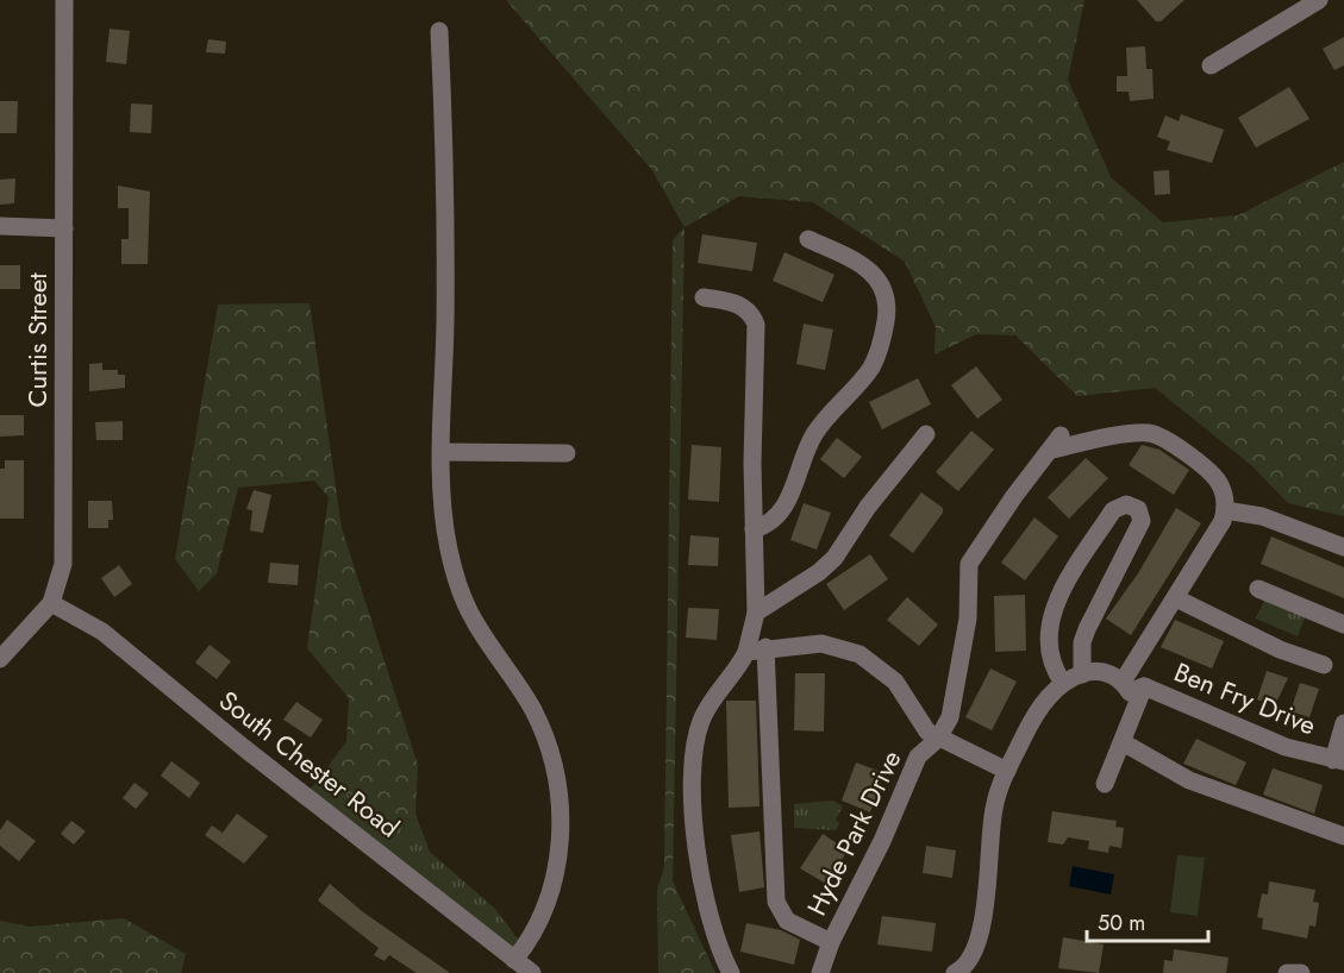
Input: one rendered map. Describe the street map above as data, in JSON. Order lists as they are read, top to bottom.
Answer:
{
  "streets": {
    "street": [
      "Curtis Street",
      "Ben Fry Drive",
      "South Chester Road",
      "Hyde Park Drive"
    ]
  },
  "crossings": [
    ["Curtis Street", "South Chester Road"]
  ],
  "scale_bar": "50 m"
}
